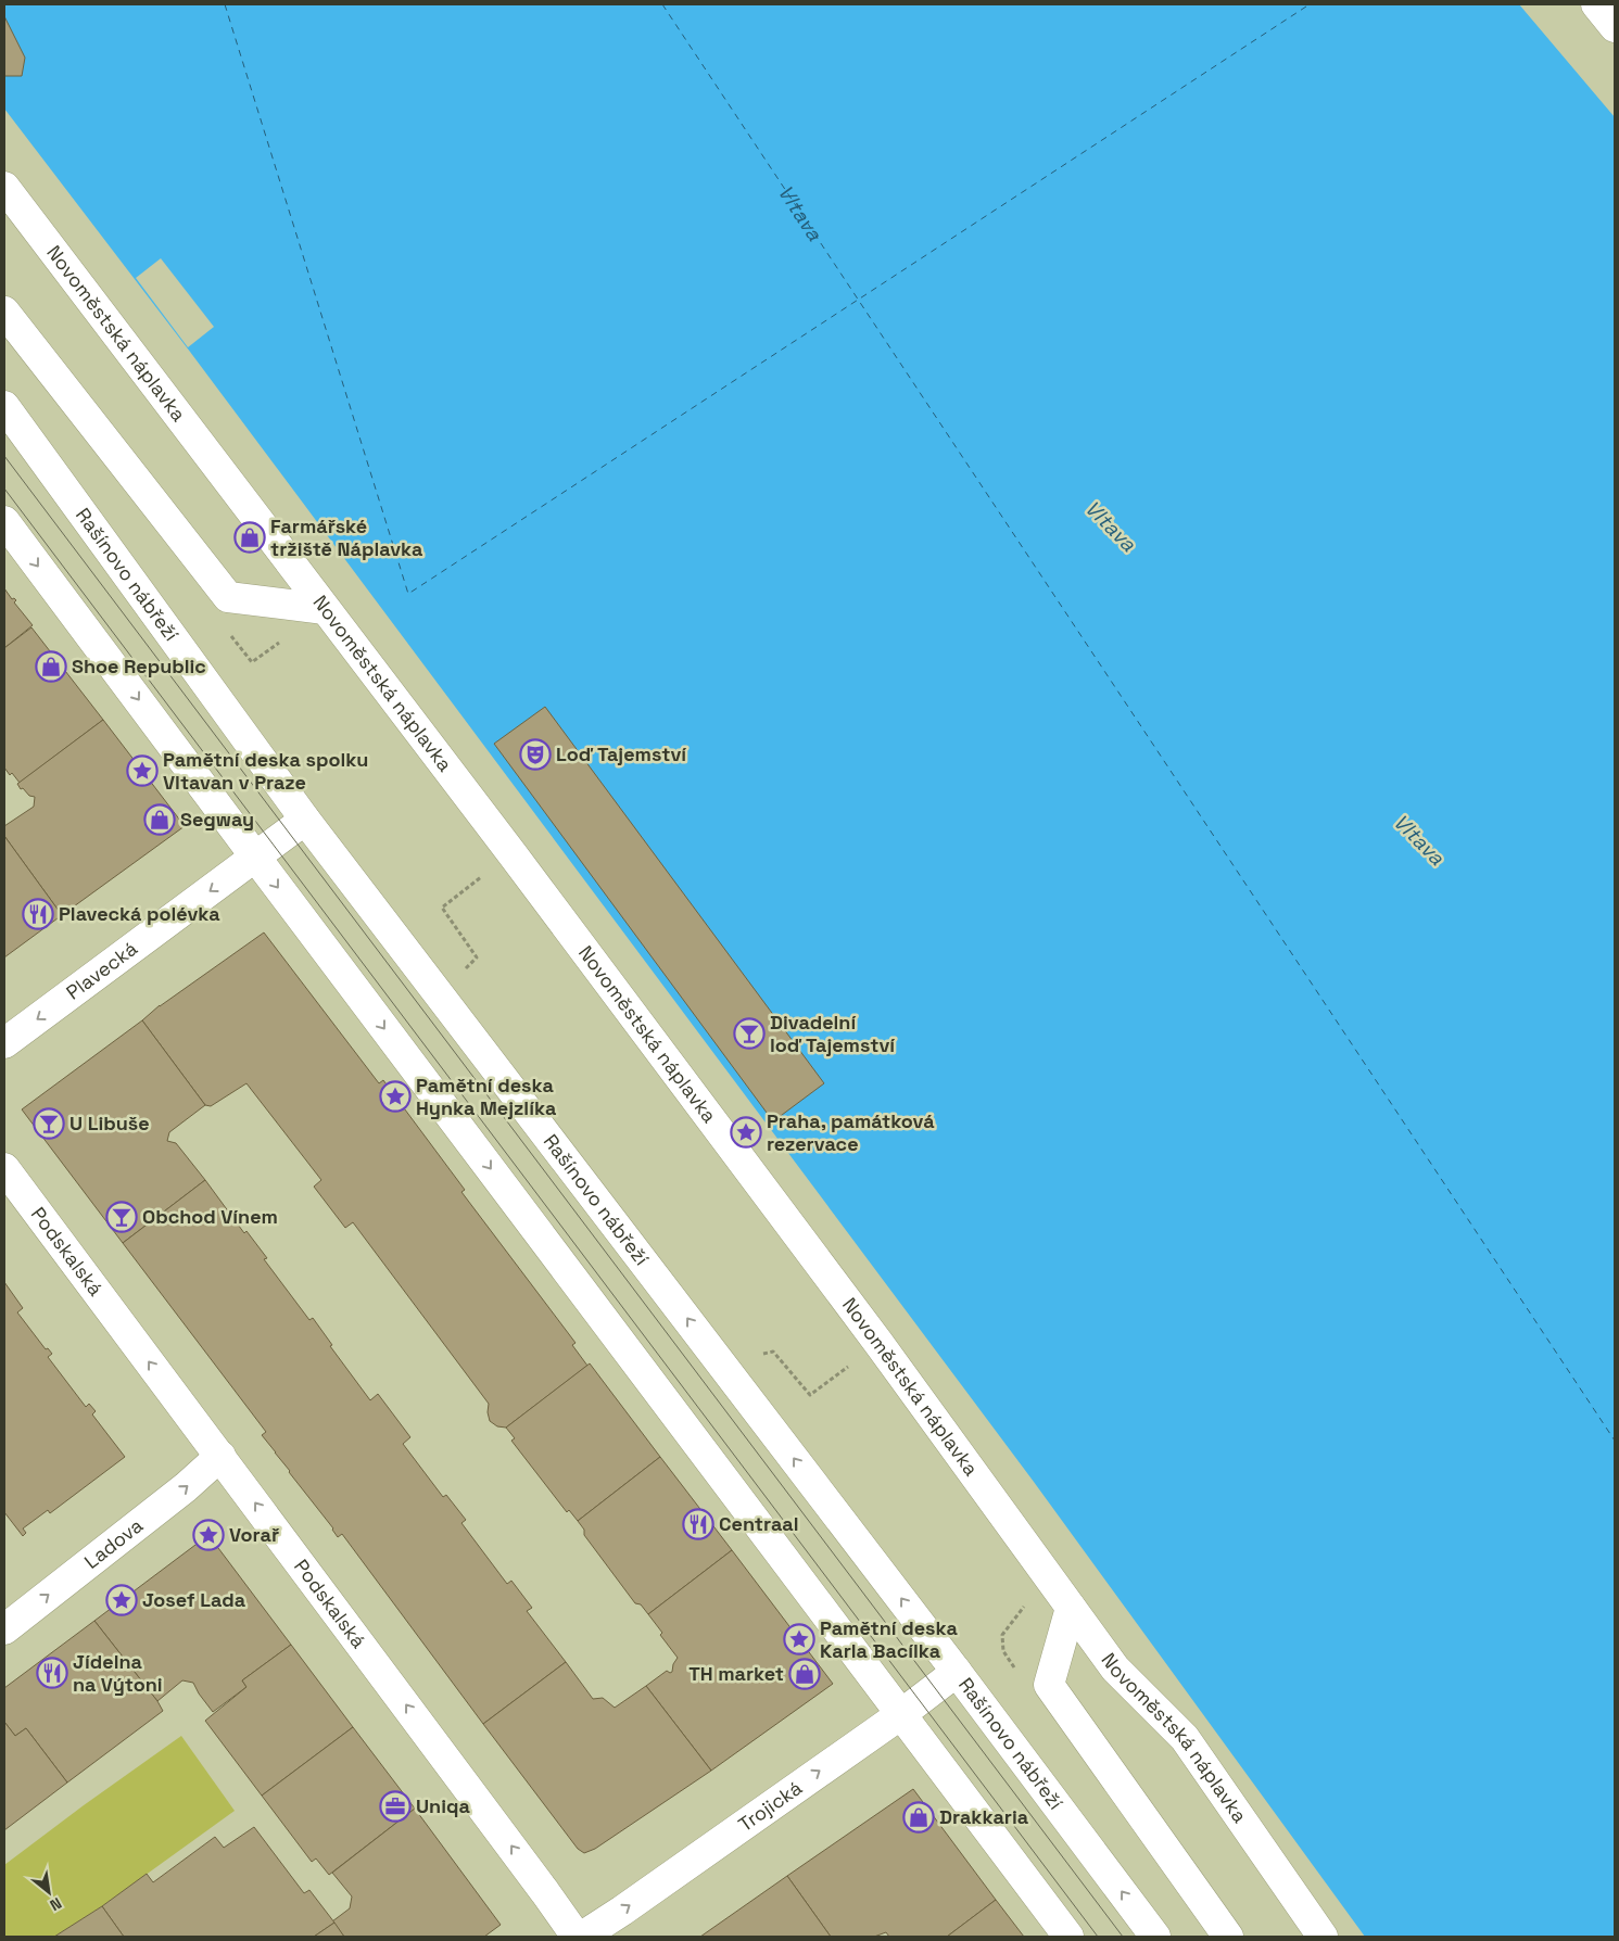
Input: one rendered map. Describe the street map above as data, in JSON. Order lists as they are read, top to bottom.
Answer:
{
  "streets": {
    "street": [
      "Novoměstská náplavka",
      "Rašínovo nábřeží",
      "Plavecká",
      "Podskalská",
      "Ladova",
      "Trojická"
    ]
  },
  "crossings": [
    ["Rašínovo nábřeží", "Plavecká"],
    ["Rašínovo nábřeží", "Trojická"],
    ["Podskalská", "Ladova"]
  ],
  "one_way": [
    "Plavecká",
    "Podskalská",
    "Ladova",
    "Trojická"
  ],
  "water": ["Vltava"],
  "places": {
    "shop": [
      "Farmářské tržiště Náplavka",
      "Shoe Republic",
      "Segway",
      "TH market",
      "Drakkaria"
    ],
    "theatre": ["Loď Tajemství"],
    "place": [
      "Pamětní deska spolku Vltavan v Praze",
      "Pamětní deska Hynka Mejzlíka",
      "Praha, památková rezervace",
      "Vorař",
      "Josef Lada",
      "Pamětní deska Karla Bacílka"
    ],
    "restaurant": ["Plavecká polévka", "Centraal", "Jídelna na Výtoni"],
    "bar": ["Divadelní loď Tajemství", "U Libuše", "Obchod Vínem"],
    "office": ["Uniqa"]
  },
  "north": "bottom right"
}
